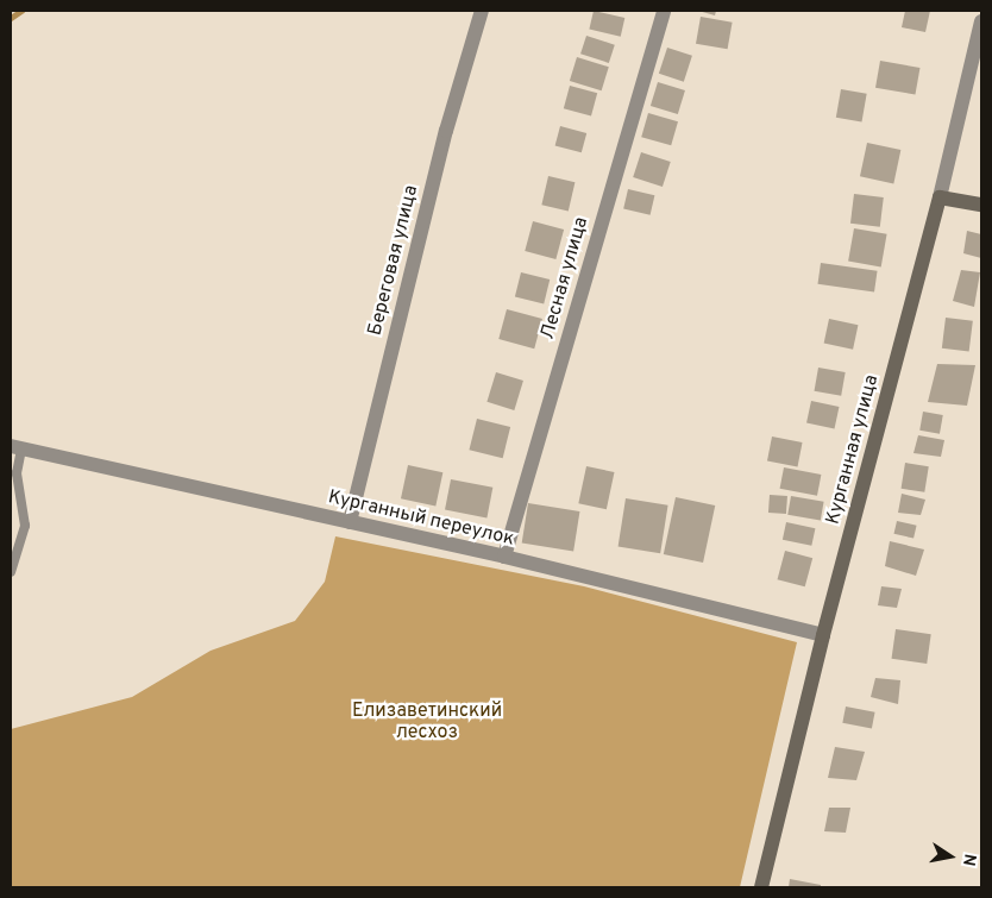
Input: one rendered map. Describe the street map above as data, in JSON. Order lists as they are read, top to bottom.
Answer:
{
  "streets": {
    "street": [
      "Береговая улица",
      "Лесная улица",
      "Курганная улица",
      "Курганный переулок"
    ]
  },
  "crossings": [
    ["Береговая улица", "Курганный переулок"],
    ["Лесная улица", "Курганный переулок"],
    ["Курганная улица", "Курганный переулок"]
  ],
  "parks": ["Елизаветинский лесхоз"],
  "north": "right"
}
